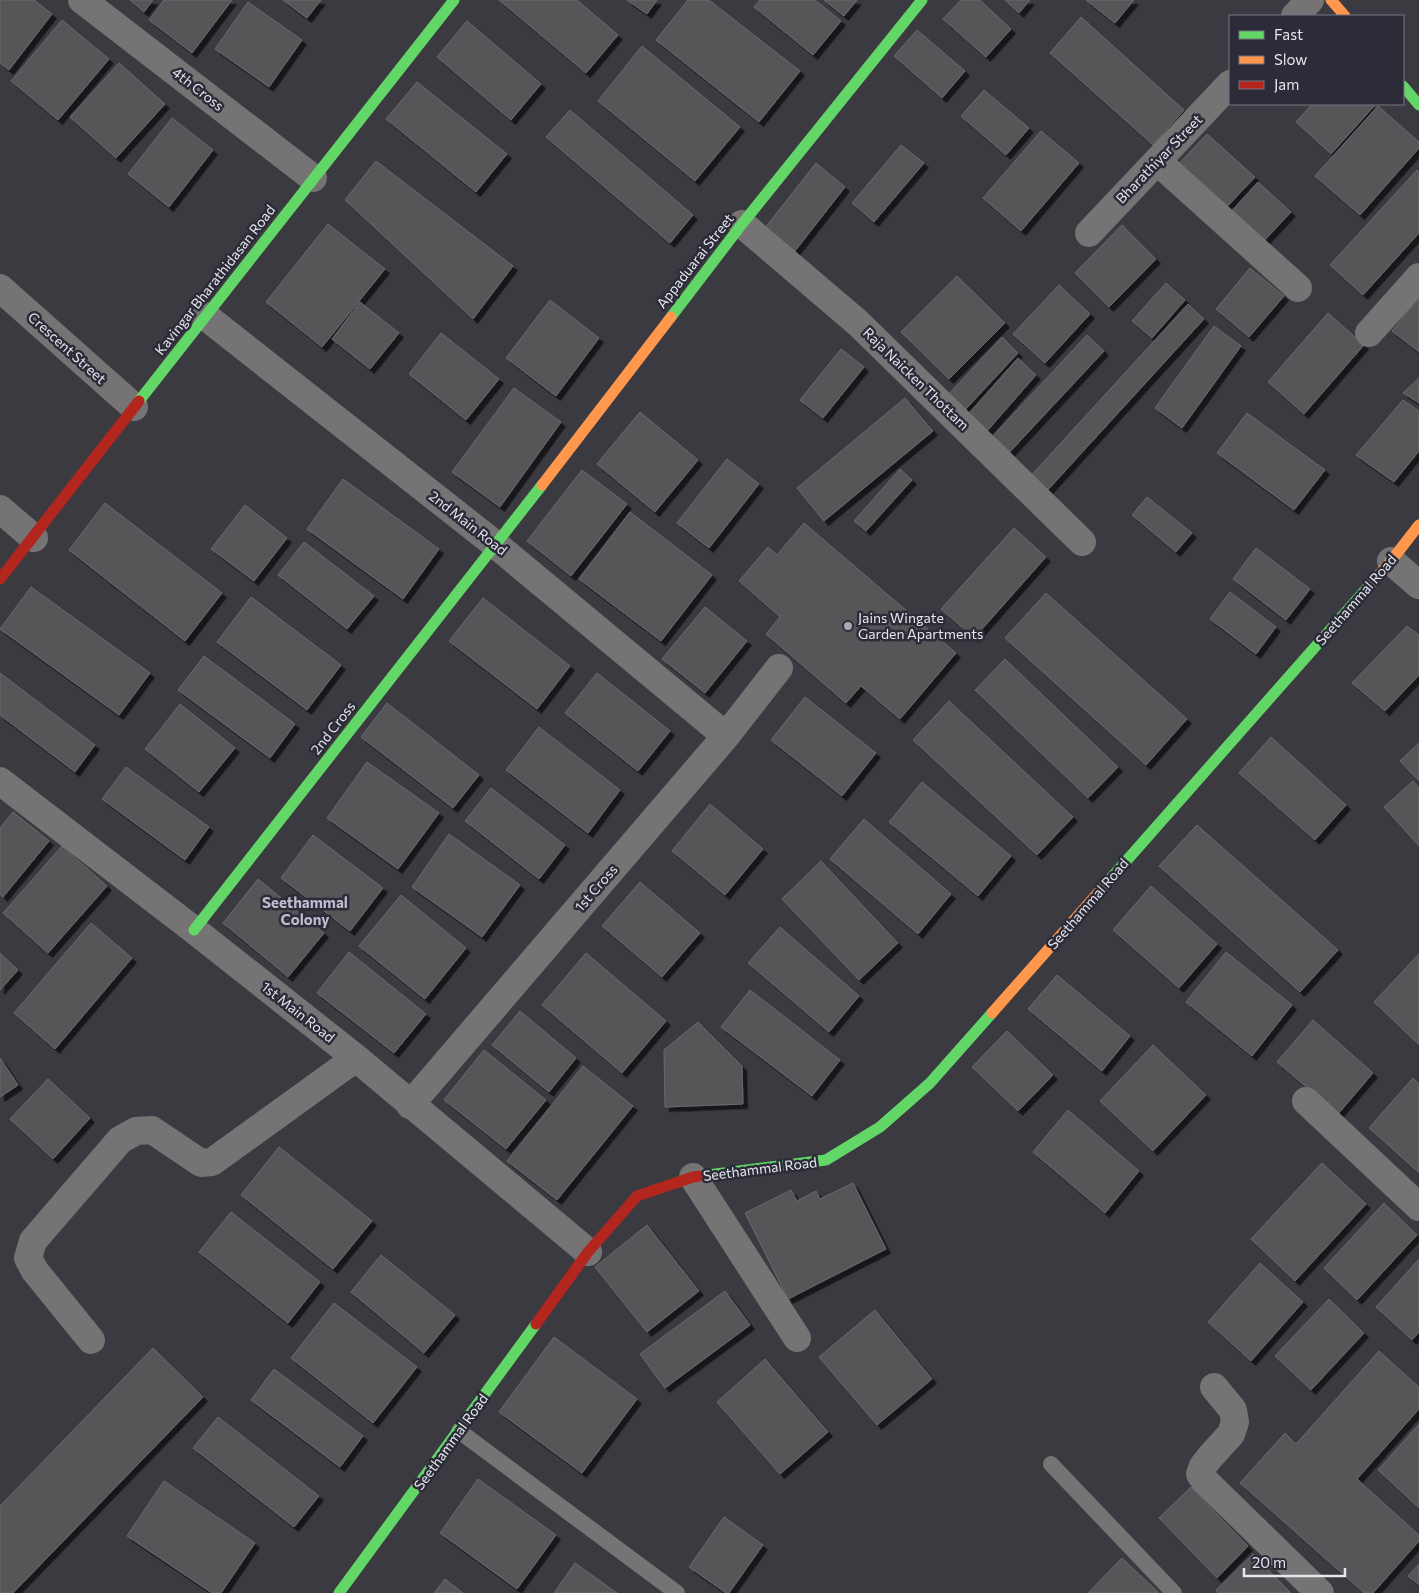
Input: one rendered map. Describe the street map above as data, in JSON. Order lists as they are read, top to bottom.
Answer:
{
  "streets": {
    "street": [
      "4th Cross",
      "Bharathiyar Street",
      "Appaduarai Street",
      "Kavingar Bharathidasan Road",
      "Crescent Street",
      "Raja Naicken Thottam",
      "2nd Main Road",
      "Seethammal Road",
      "2nd Cross",
      "1st Cross",
      "1st Main Road"
    ]
  },
  "crossings": [
    ["4th Cross", "Kavingar Bharathidasan Road"],
    ["Appaduarai Street", "Raja Naicken Thottam"],
    ["Appaduarai Street", "2nd Main Road"],
    ["Appaduarai Street", "2nd Cross"],
    ["Kavingar Bharathidasan Road", "Crescent Street"],
    ["Kavingar Bharathidasan Road", "2nd Main Road"],
    ["2nd Main Road", "2nd Cross"],
    ["2nd Main Road", "1st Cross"],
    ["Seethammal Road", "1st Main Road"],
    ["2nd Cross", "1st Main Road"],
    ["1st Cross", "1st Main Road"]
  ],
  "districts": ["Seethammal Colony"],
  "places": ["Jains Wingate Garden Apartments"],
  "legend": ["Fast", "Slow", "Jam"],
  "scale_bar": "20 m"
}
